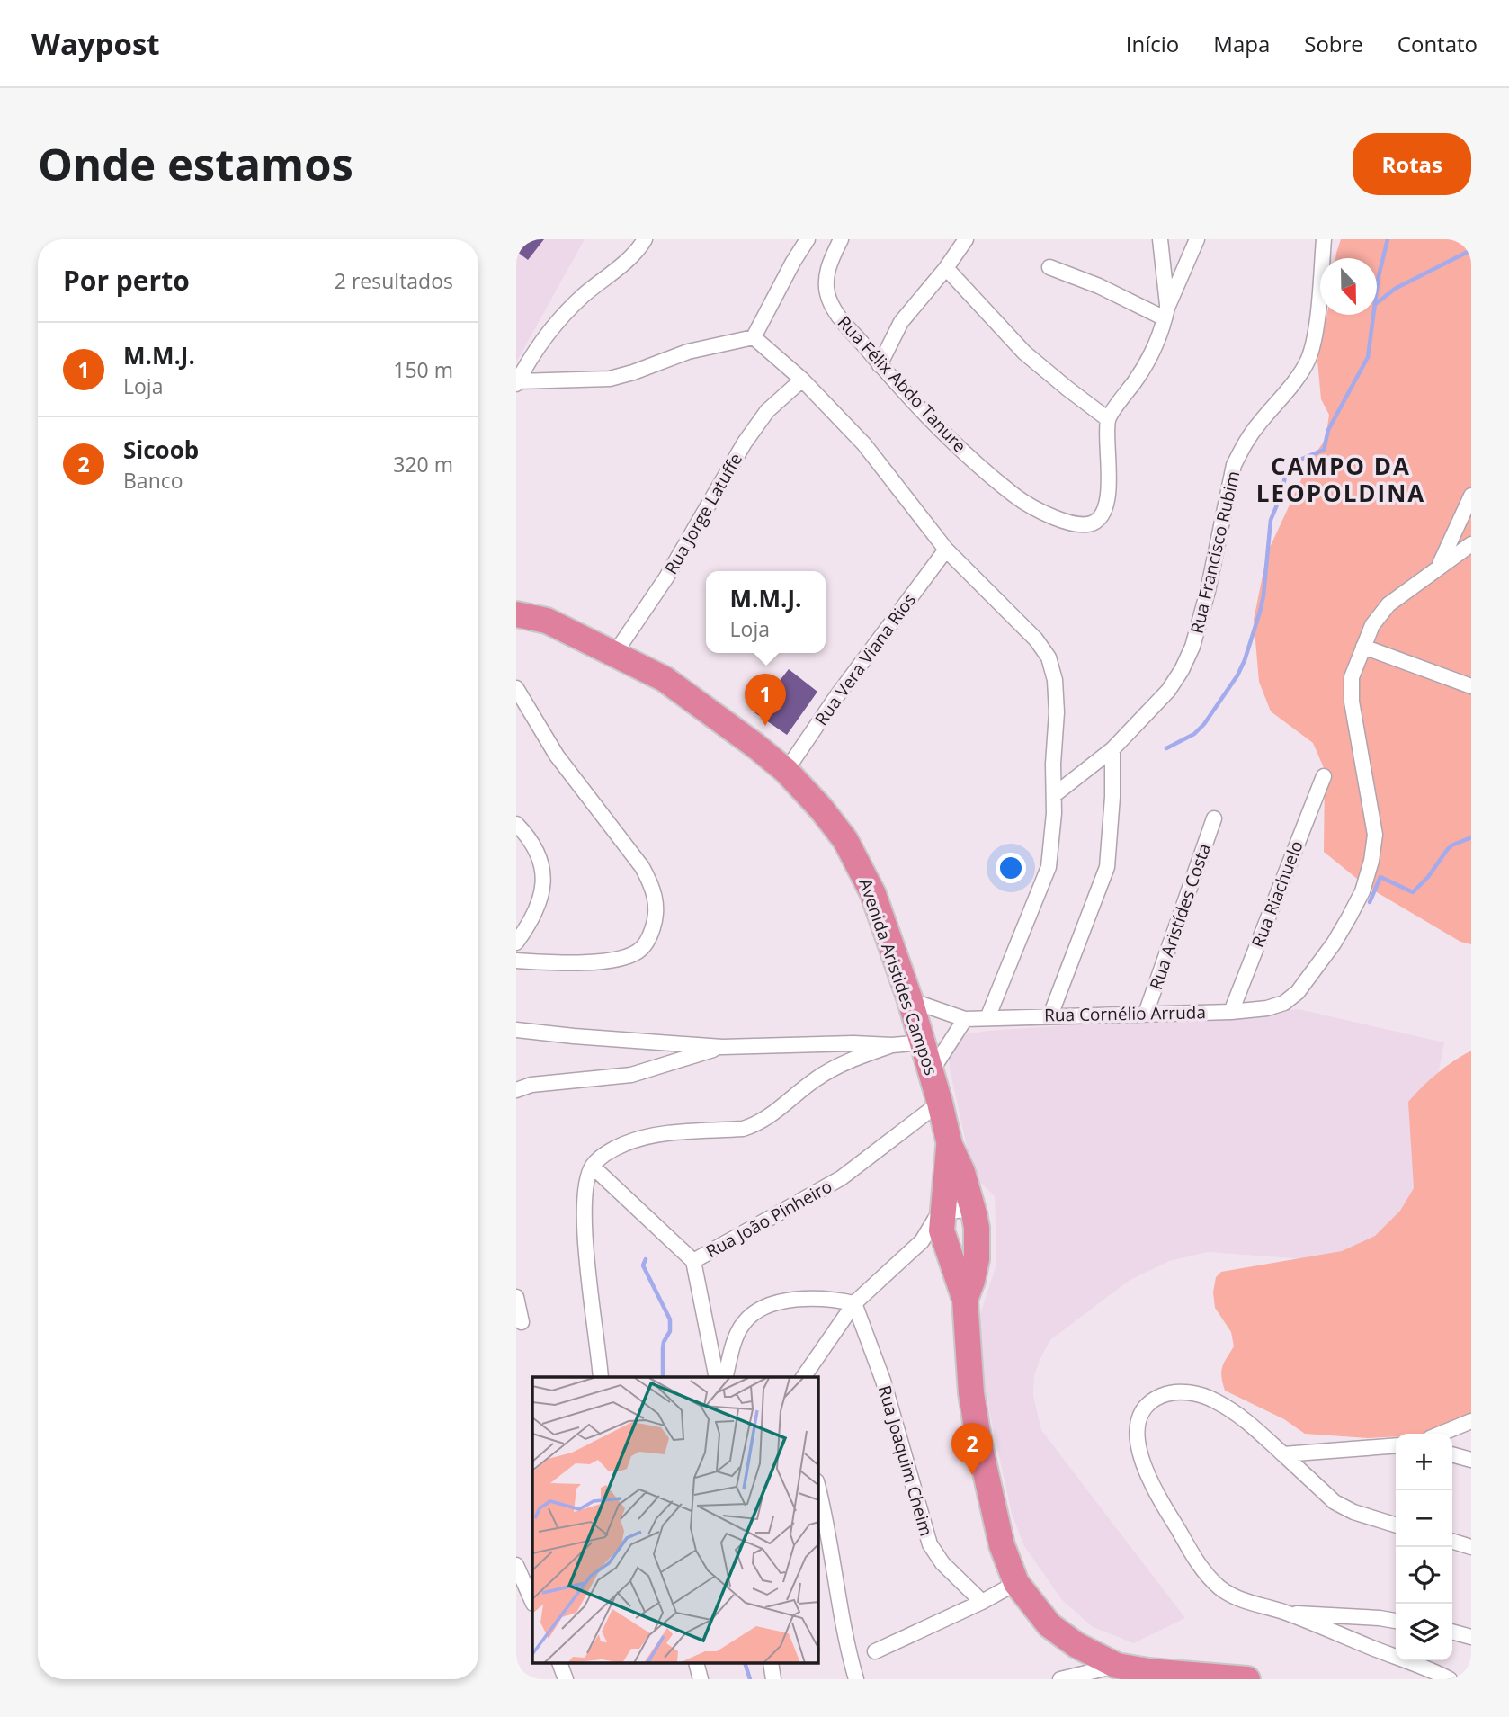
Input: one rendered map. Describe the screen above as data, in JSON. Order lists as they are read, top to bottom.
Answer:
{
  "streets": {
    "highway": ["Avenida Aristides Campos"],
    "street": [
      "Rua Félix Abdo Tanure",
      "Rua Jorge Latuffe",
      "Rua Francisco Rubim",
      "Rua Vera Viana Rios",
      "Rua Riachuelo",
      "Rua Aristídes Costa",
      "Rua Cornélio Arruda",
      "Rua João Pinheiro",
      "Rua Joaquim Cheim"
    ]
  },
  "crossings": [
    ["Rua Jorge Latuffe", "Avenida Aristides Campos"],
    ["Rua Vera Viana Rios", "Avenida Aristides Campos"],
    ["Rua Riachuelo", "Rua Cornélio Arruda"],
    ["Rua Aristídes Costa", "Rua Cornélio Arruda"],
    ["Avenida Aristides Campos", "Rua Cornélio Arruda"],
    ["Avenida Aristides Campos", "Rua João Pinheiro"]
  ],
  "districts": ["CAMPO DA LEOPOLDINA"],
  "north": "bottom",
  "page": {
    "header": "Waypost",
    "nav": [
      "Início",
      "Mapa",
      "Sobre",
      "Contato"
    ],
    "buttons": "Rotas",
    "title": "Onde estamos",
    "heading": ["Por perto", "2 resultados"],
    "list": [
      {
        "mark": "1",
        "name": "M.M.J.",
        "note": "Loja",
        "value": "150 m"
      },
      {
        "mark": "2",
        "name": "Sicoob",
        "note": "Banco",
        "value": "320 m"
      }
    ],
    "popup": ["M.M.J.", "Loja"],
    "pins": ["1", "2"],
    "map_buttons": ["+", "−"]
  }
}
